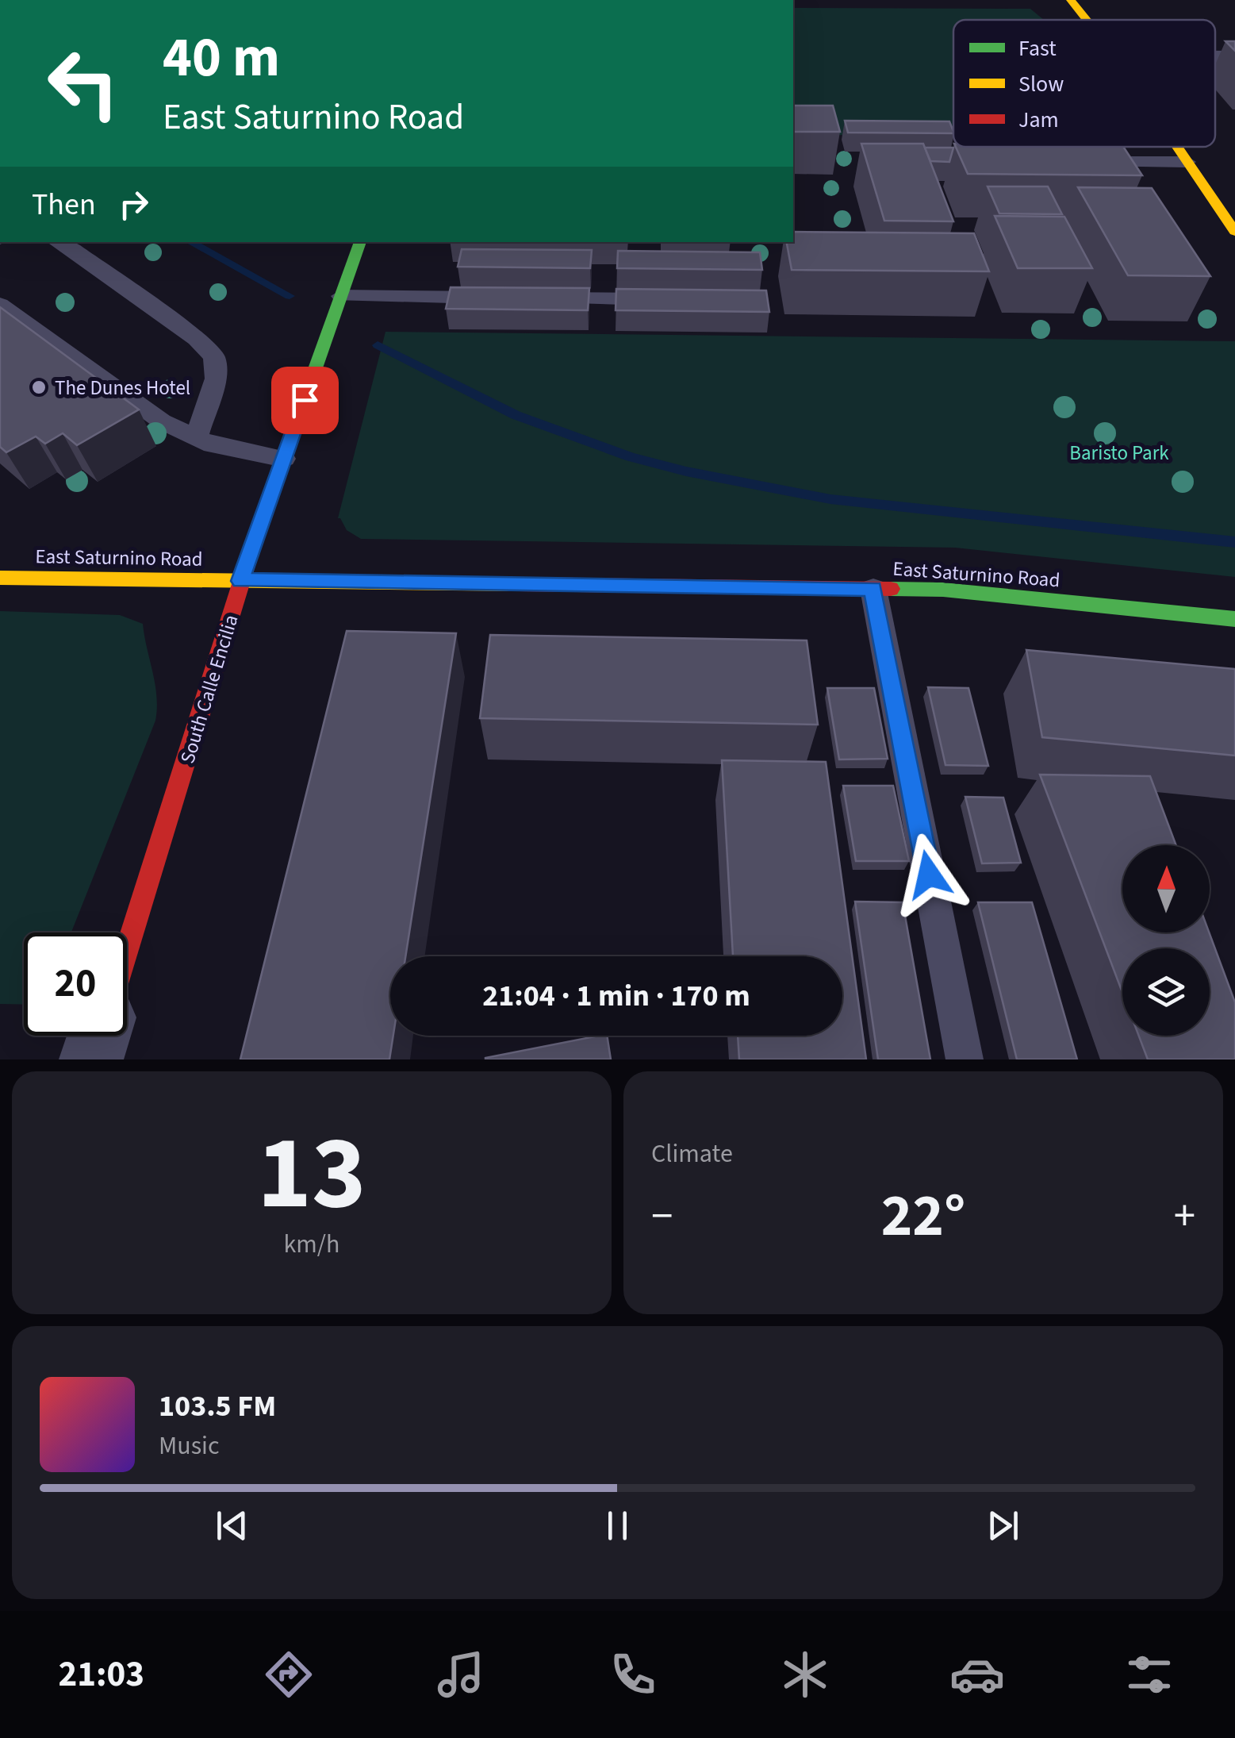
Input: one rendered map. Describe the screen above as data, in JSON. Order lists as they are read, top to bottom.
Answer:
{
  "streets": {
    "street": ["East Saturnino Road", "South Calle Encilia"]
  },
  "crossings": [
    ["East Saturnino Road", "South Calle Encilia"]
  ],
  "parks": ["Baristo Park"],
  "places": ["The Dunes Hotel"],
  "legend": ["Fast", "Slow", "Jam"],
  "north": "top",
  "page": {
    "turn": ["40 m", "East Saturnino Road"],
    "then": "Then",
    "limit": "20",
    "trip": "21:04 · 1 min · 170 m",
    "tile": [
      ["13", "km/h"],
      "Climate"
    ],
    "heat": ["−", "22°", "+"],
    "song": ["103.5 FM", "Music"],
    "tabs": "21:03"
  }
}
